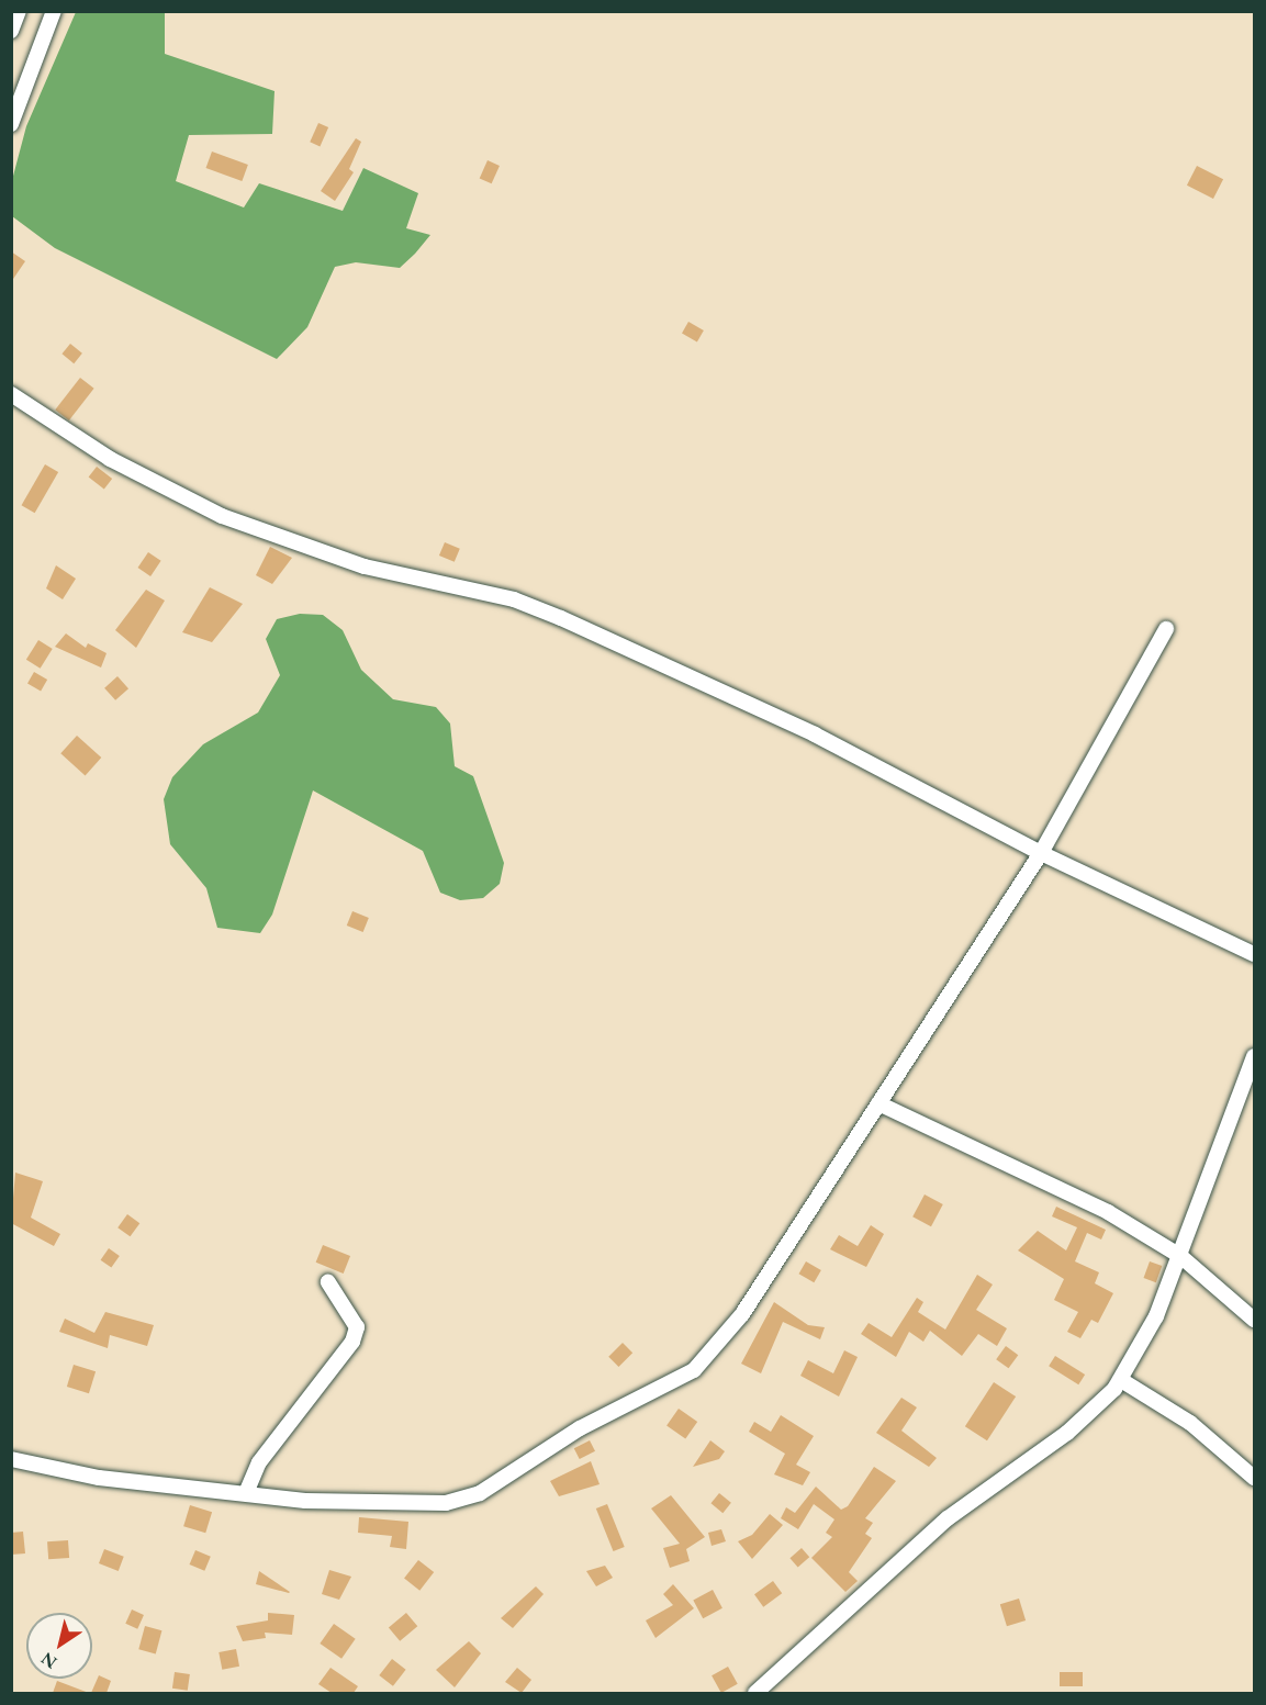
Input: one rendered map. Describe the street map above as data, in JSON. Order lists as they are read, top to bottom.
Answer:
{
  "north": "bottom left"
}
